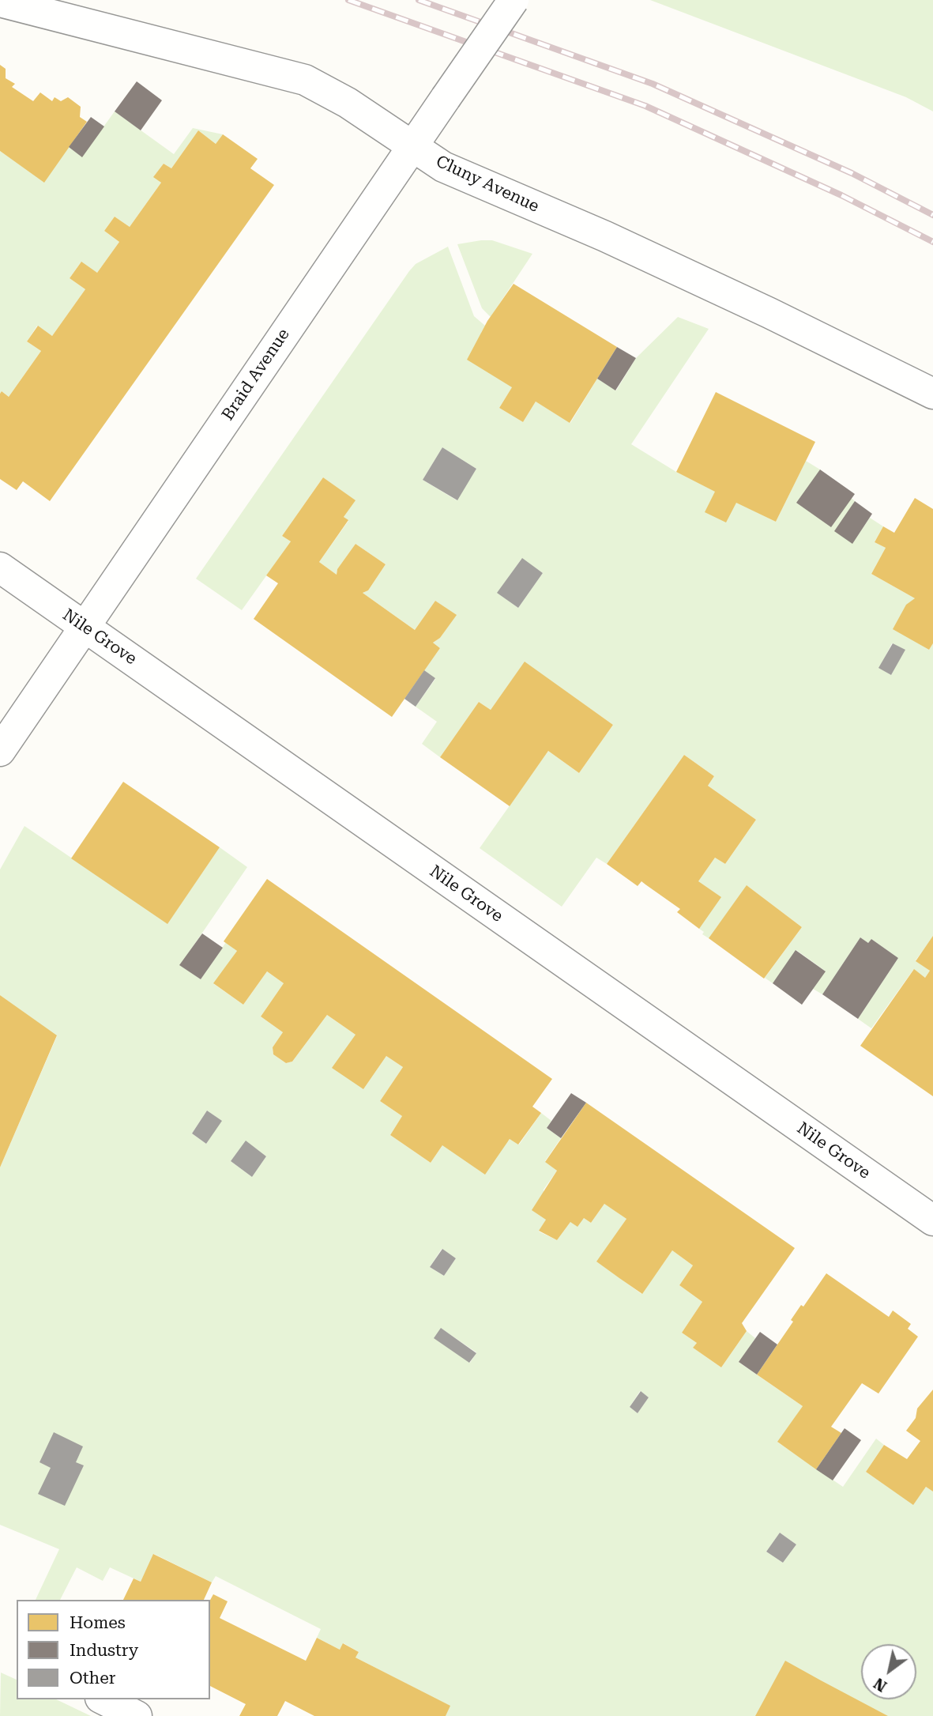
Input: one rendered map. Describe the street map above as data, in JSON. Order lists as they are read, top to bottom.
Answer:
{
  "streets": {
    "street": ["Cluny Avenue", "Braid Avenue", "Nile Grove"]
  },
  "crossings": [
    ["Cluny Avenue", "Braid Avenue"],
    ["Braid Avenue", "Nile Grove"]
  ],
  "legend": ["Homes", "Industry", "Other"],
  "north": "bottom left"
}
